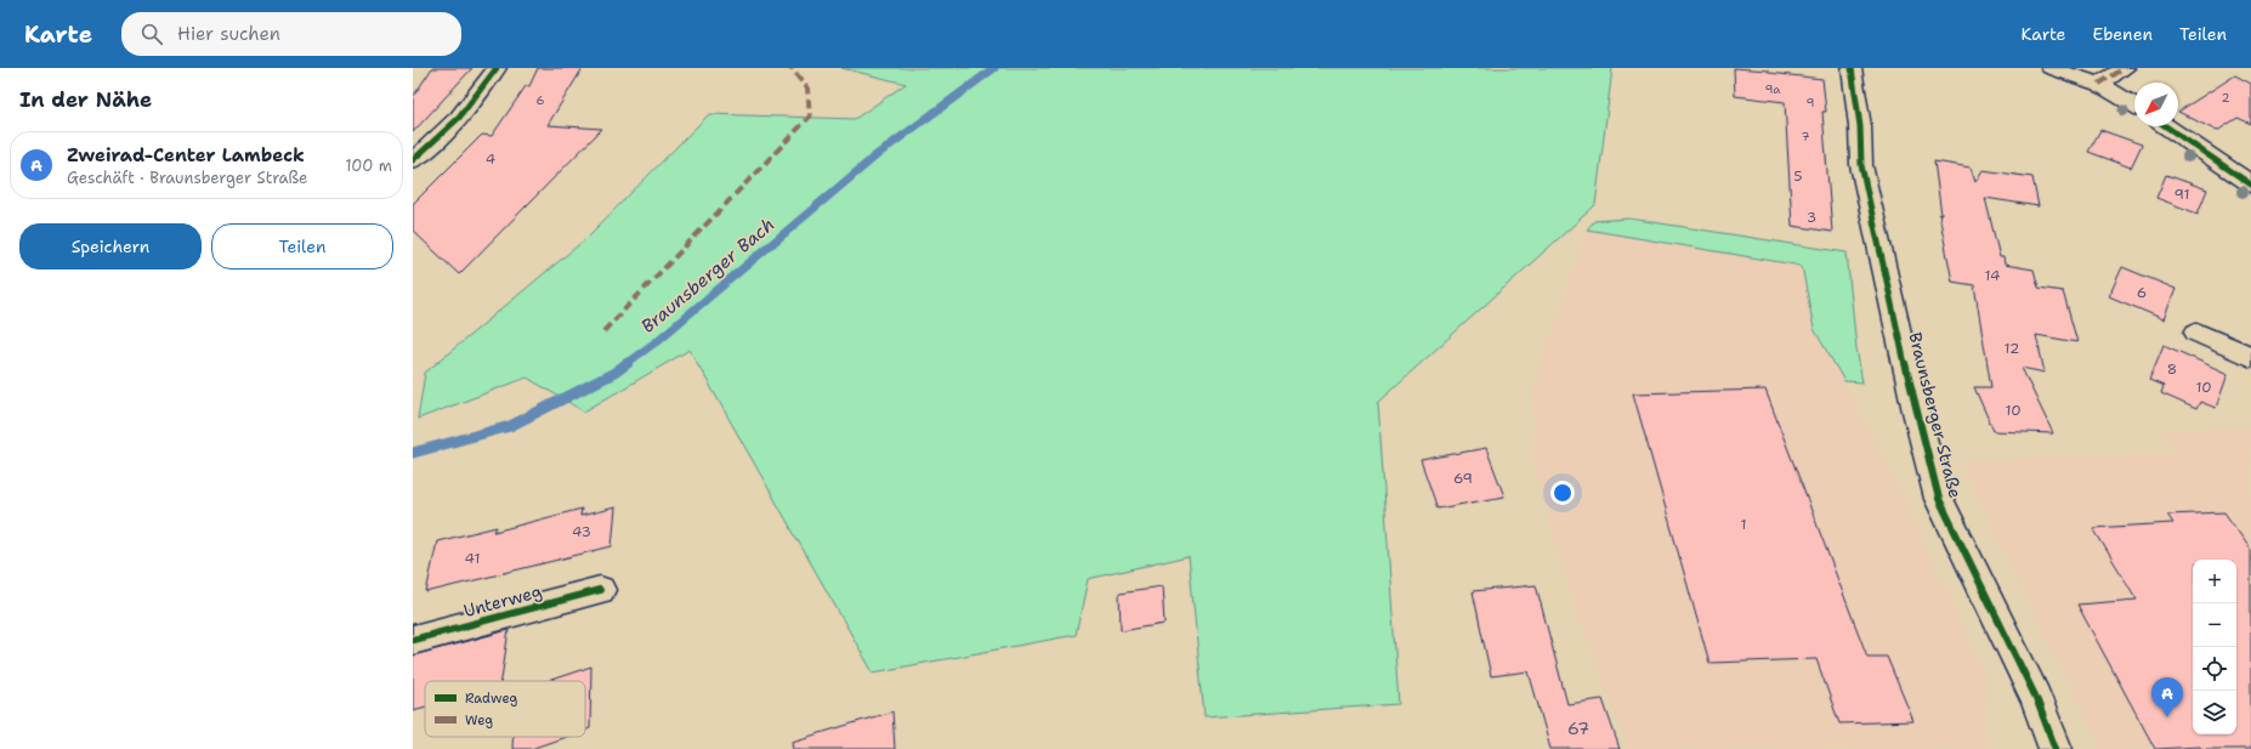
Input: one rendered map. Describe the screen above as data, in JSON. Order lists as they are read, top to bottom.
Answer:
{
  "streets": {
    "street": ["Braunsberger Straße", "Unterweg"]
  },
  "water": ["Braunsberger Bach"],
  "house_numbers": [
    "9a",
    "2",
    "6",
    "9",
    "7",
    "4",
    "5",
    "91",
    "3",
    "14",
    "6",
    "12",
    "8",
    "10",
    "10",
    "69",
    "1",
    "43",
    "41",
    "67"
  ],
  "legend": ["Radweg", "Weg"],
  "north": "bottom left",
  "page": {
    "header": "Karte",
    "search": "Hier suchen",
    "nav": ["Karte", "Ebenen", "Teilen"],
    "heading": "In der Nähe",
    "list": [
      {
        "mark": "A",
        "name": "Zweirad-Center Lambeck",
        "note": "Geschäft · Braunsberger Straße",
        "value": "100 m"
      }
    ],
    "buttons": ["Speichern", "Teilen"],
    "map_buttons": ["+", "−"],
    "pins": "A"
  }
}
